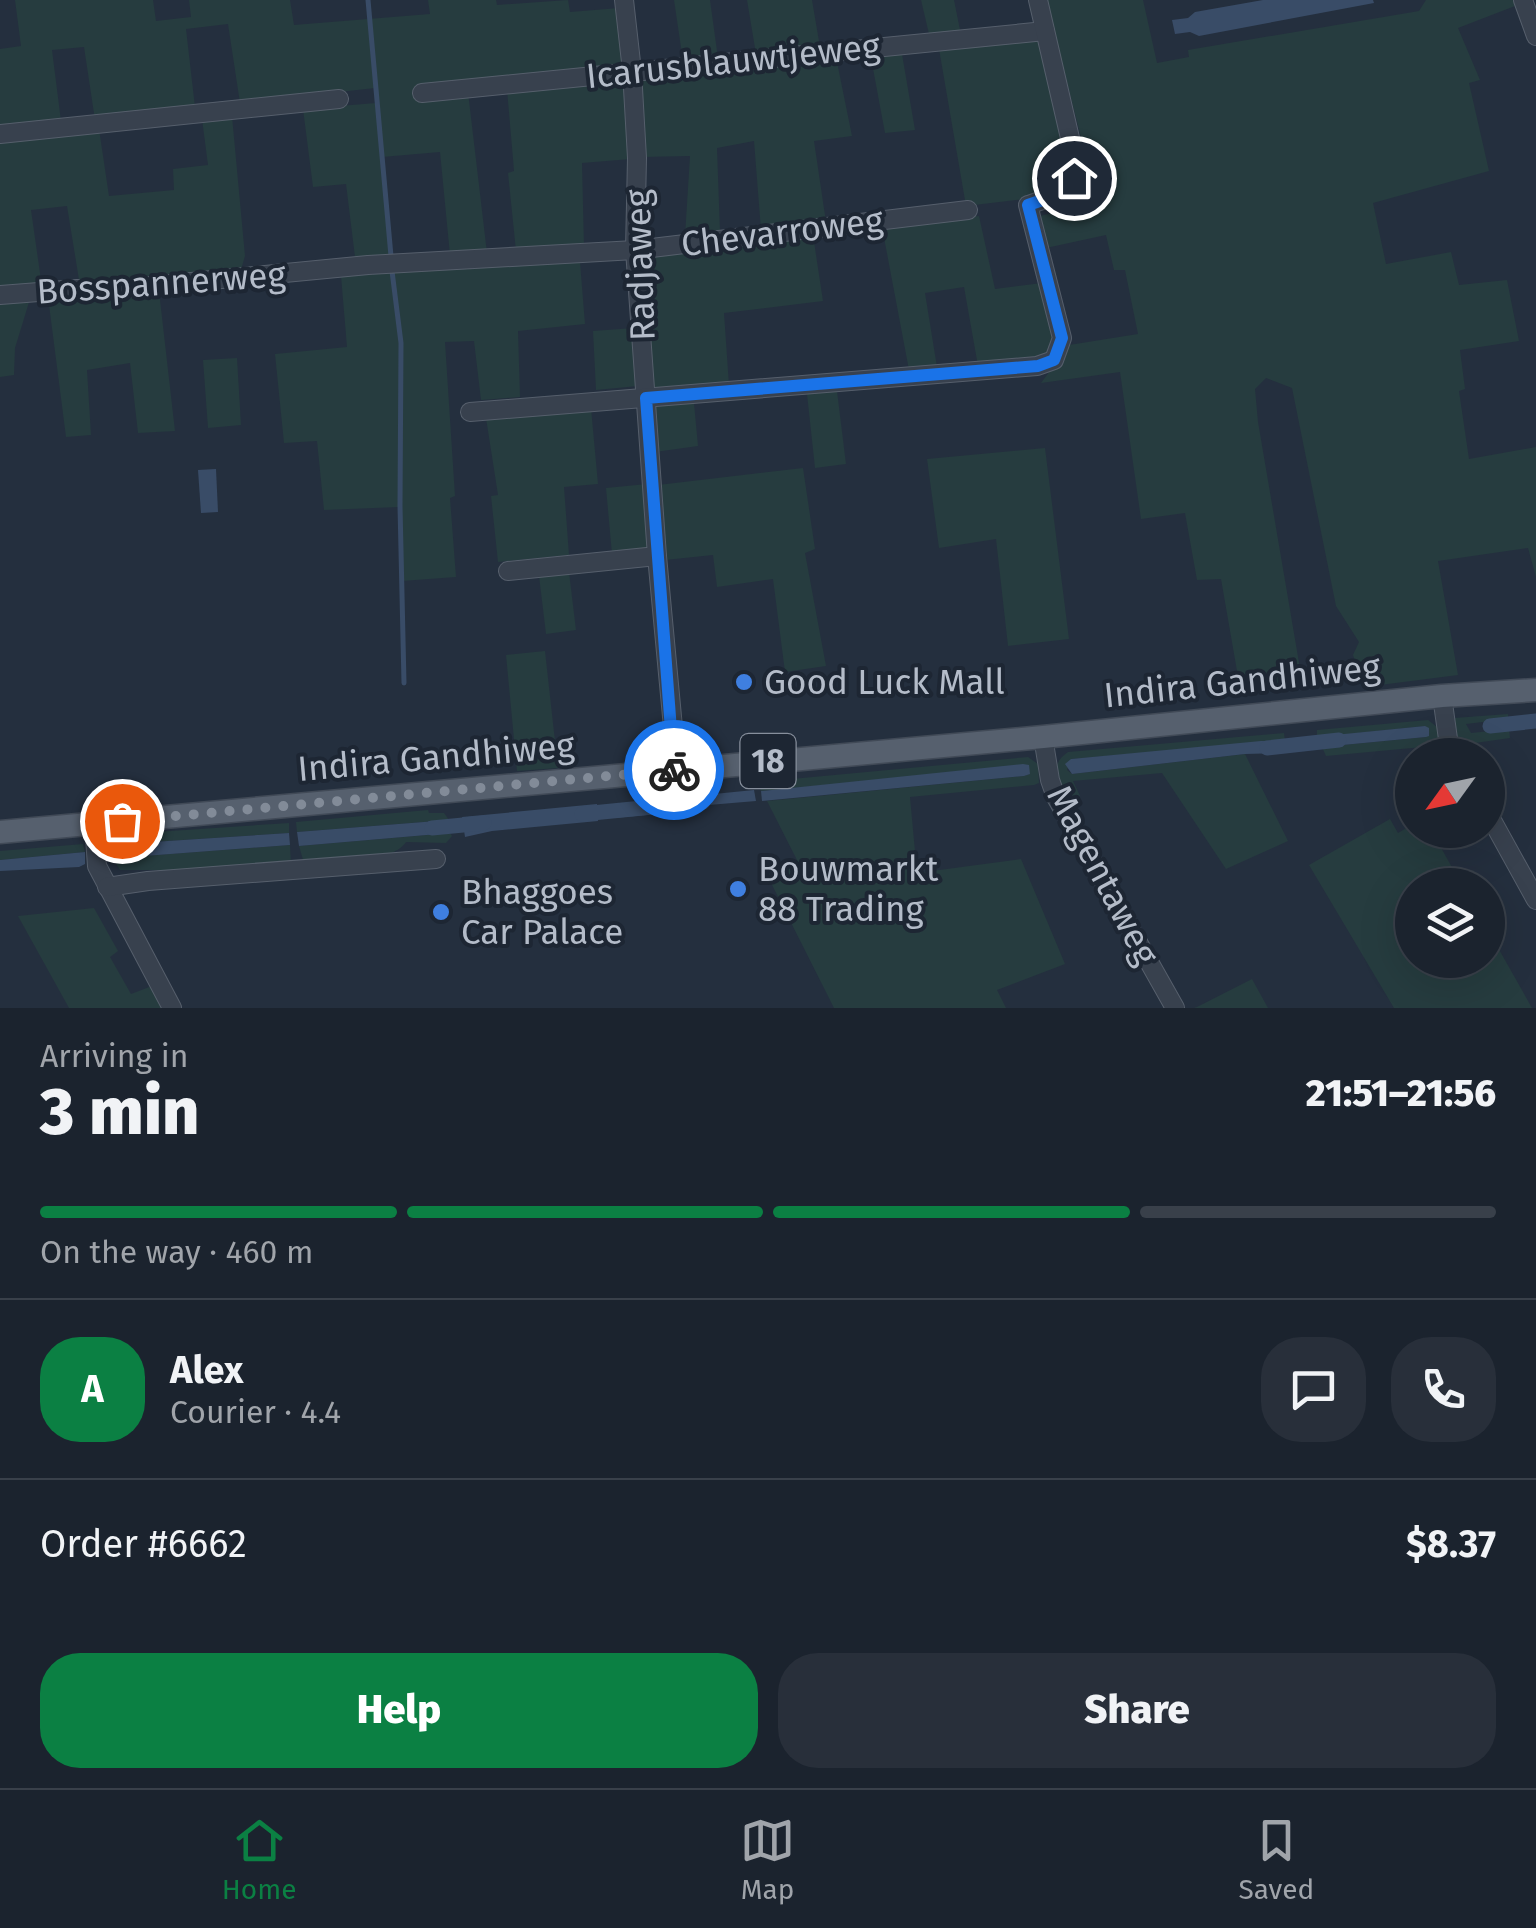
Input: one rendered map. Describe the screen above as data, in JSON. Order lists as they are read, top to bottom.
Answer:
{
  "streets": {
    "main road": ["Indira Gandhiweg", "18"],
    "street": [
      "Icarusblauwtjeweg",
      "Chevarroweg",
      "Radjaweg",
      "Bosspannerweg",
      "Magentaweg"
    ]
  },
  "crossings": [
    ["Icarusblauwtjeweg", "Radjaweg"],
    ["Chevarroweg", "Radjaweg"],
    ["Chevarroweg", "Bosspannerweg"],
    ["Radjaweg", "Indira Gandhiweg"],
    ["Indira Gandhiweg", "Magentaweg"]
  ],
  "places": ["Good Luck Mall", "Bouwmarkt 88 Trading", "Bhaggoes Car Palace"],
  "north": "bottom left",
  "page": {
    "heading": ["3 min", "Arriving in", "21:51–21:56"],
    "panel": [
      "Alex",
      "Courier · 4.4",
      "Order #6662",
      "$8.37"
    ],
    "bar": "On the way · 460 m",
    "round": "A",
    "buttons": ["Help", "Share"],
    "tabs": ["Home", "Map", "Saved"]
  }
}
